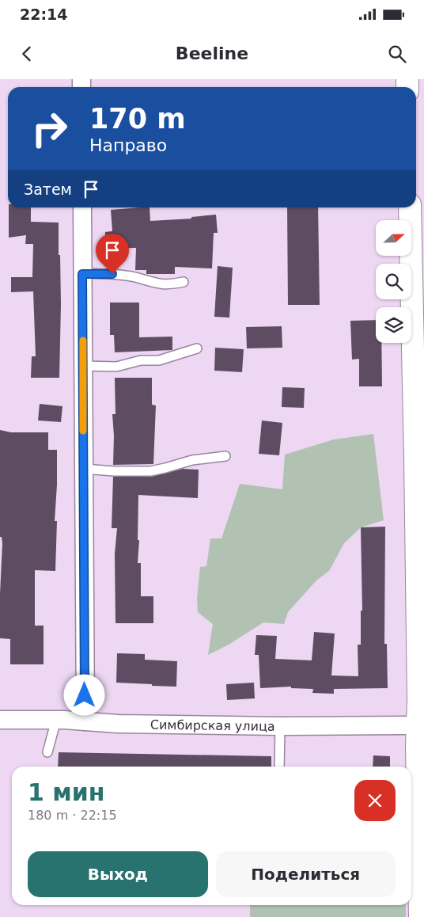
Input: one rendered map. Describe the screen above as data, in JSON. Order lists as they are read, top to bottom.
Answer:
{
  "streets": {
    "street": ["Симбирская улица"]
  },
  "north": "right",
  "page": {
    "status": "22:14",
    "header": "Beeline",
    "turn": ["170 m", "Направо"],
    "then": "Затем",
    "heading": ["1 мин", "180 m · 22:15"],
    "buttons": ["Выход", "Поделиться"]
  }
}
